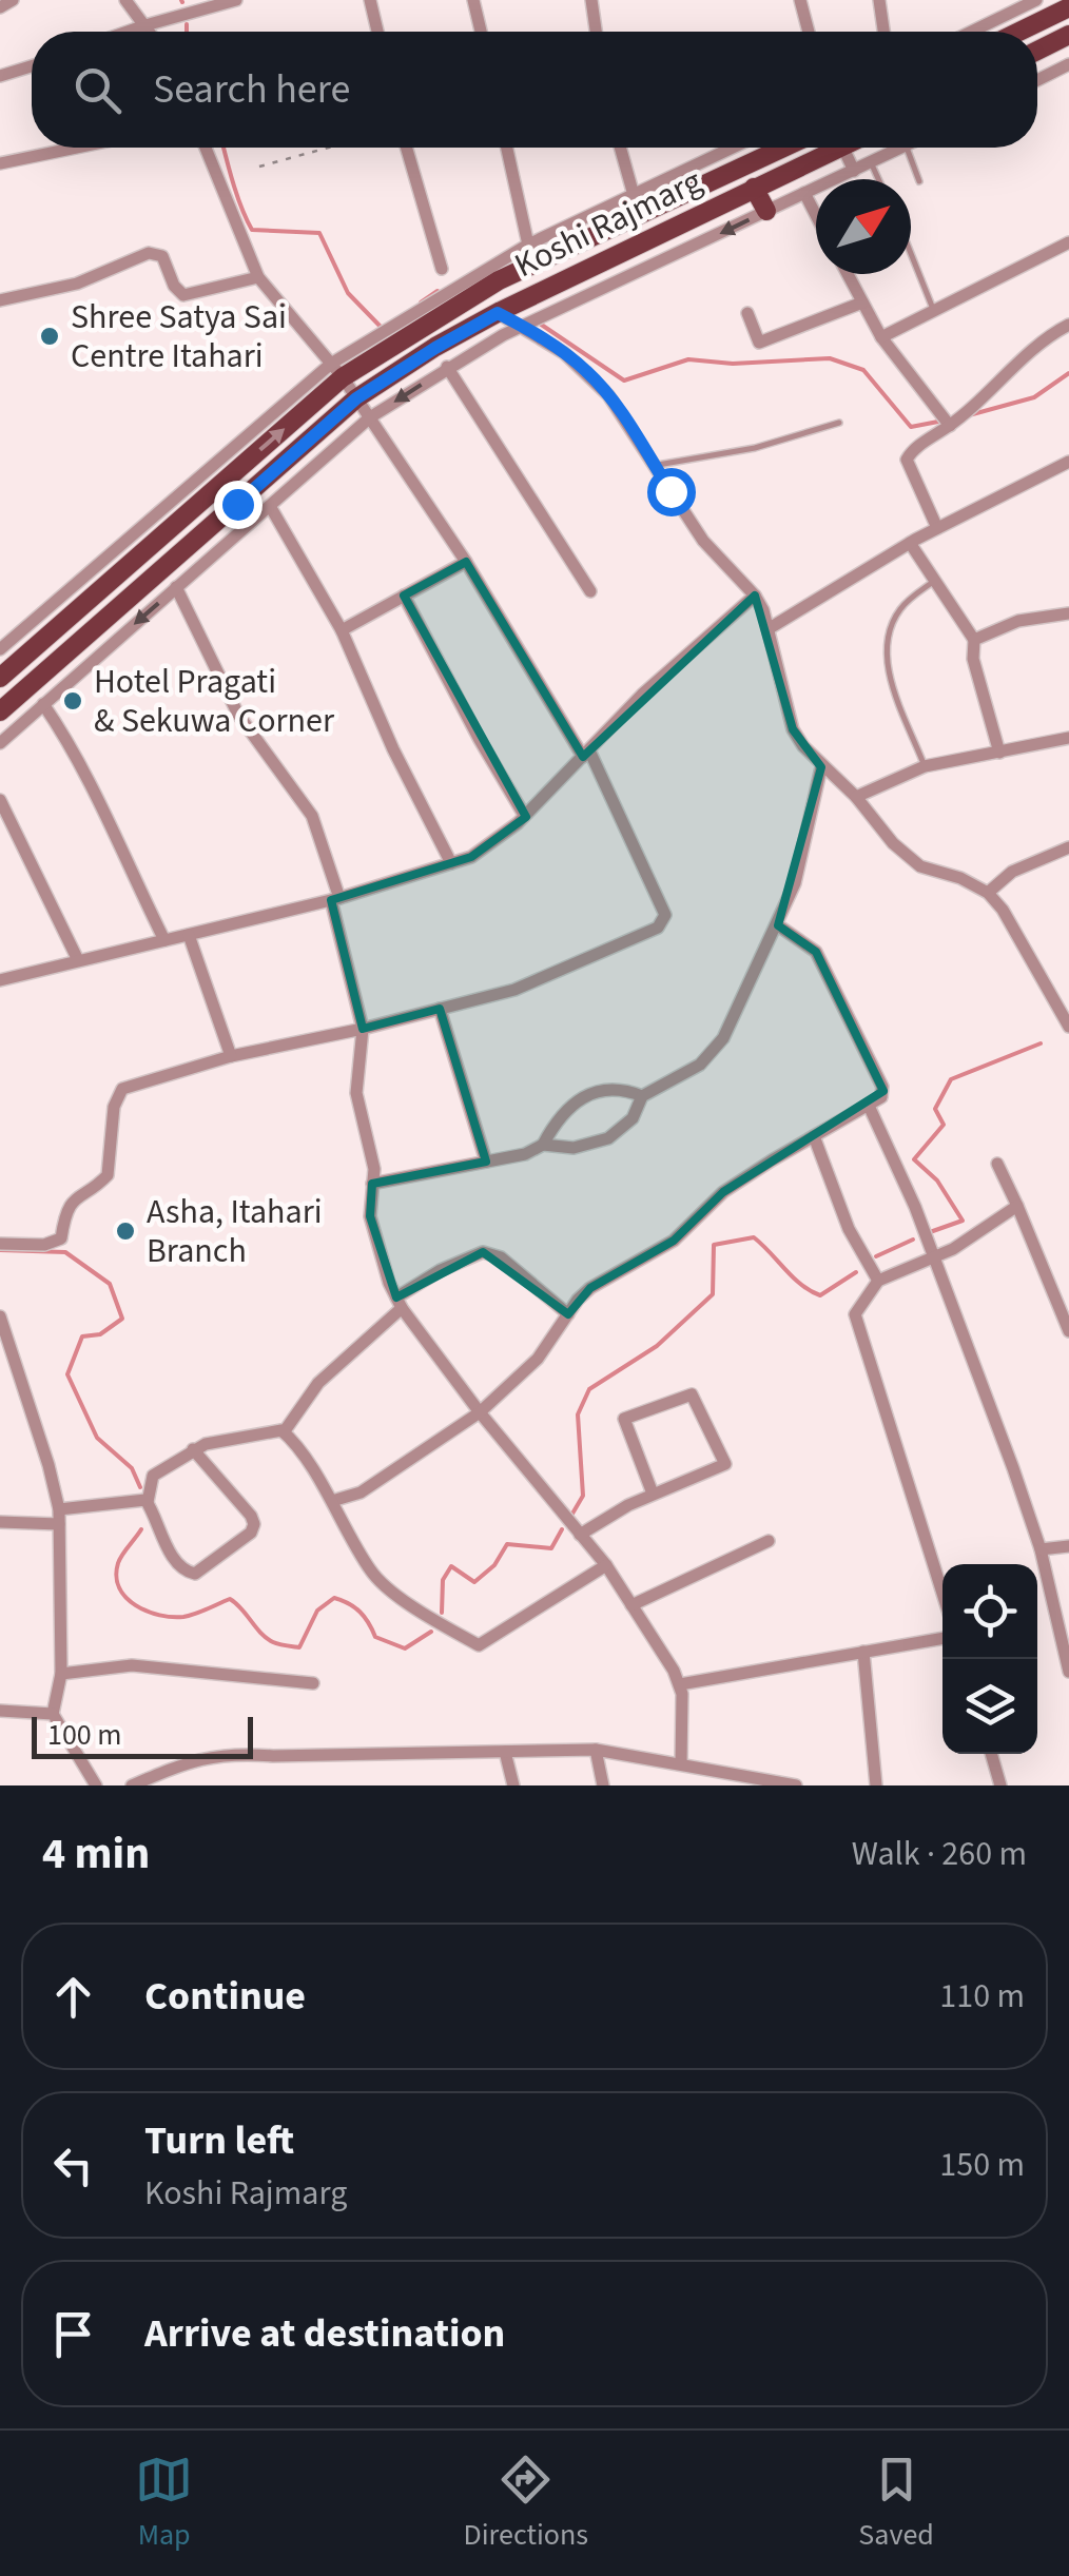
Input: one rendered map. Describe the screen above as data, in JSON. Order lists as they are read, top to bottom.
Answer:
{
  "streets": {
    "main road": ["Koshi Rajmarg"]
  },
  "places": ["Shree Satya Sai Centre Itahari", "Hotel Pragati & Sekuwa Corner", "Asha, Itahari Branch"],
  "scale_bar": "100 m",
  "north": "top right",
  "page": {
    "search": "Search here",
    "scale": "100 m",
    "heading": ["4 min", "Walk · 260 m"],
    "list": [
      ["Continue", "110 m"],
      ["Turn left", "Koshi Rajmarg", "150 m"],
      "Arrive at destination"
    ],
    "nav": ["Map", "Directions", "Saved"]
  }
}
